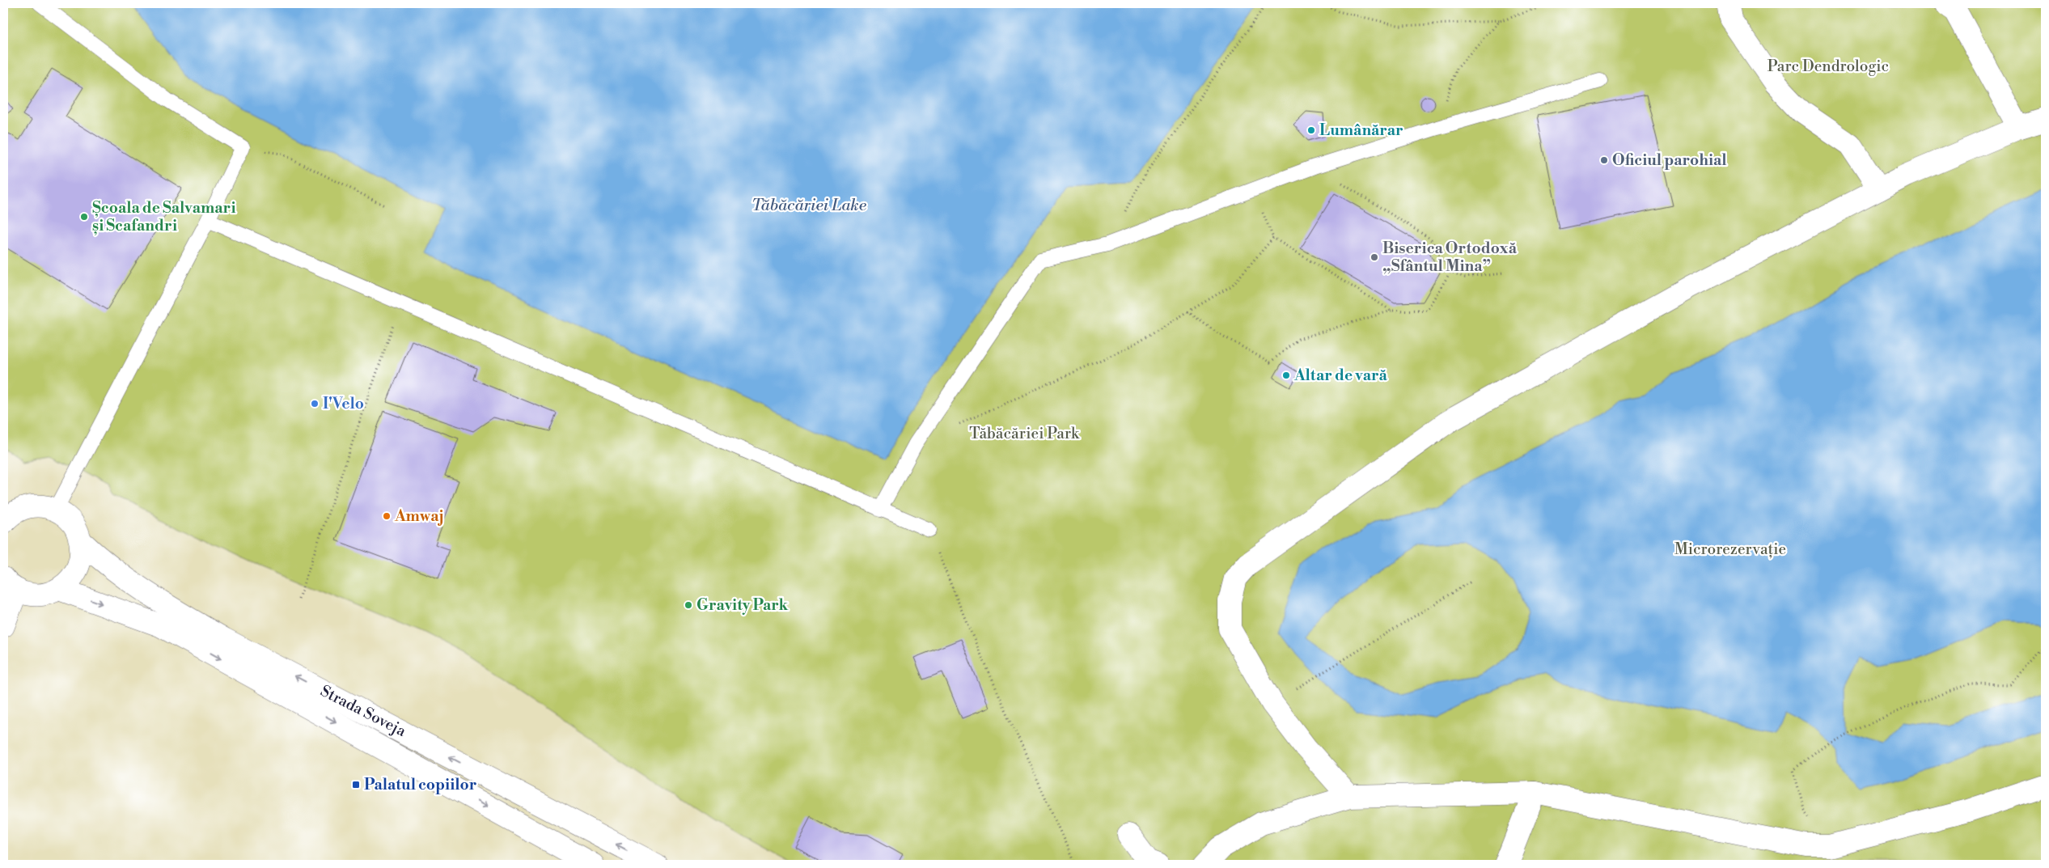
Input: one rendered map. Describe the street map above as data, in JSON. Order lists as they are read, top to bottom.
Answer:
{
  "streets": {
    "street": ["Strada Soveja"]
  },
  "water": ["Tăbăcăriei Lake"],
  "parks": ["Parc Dendrologic", "Tăbăcăriei Park", "Microrezervație"],
  "places": {
    "other": [
      "Lumânărar",
      "Oficiul parohial",
      "Școala de Salvamari și Scafandri",
      "Biserica Ortodoxă „Sfântul Mina”",
      "Altar de vară",
      "I'Velo",
      "Amwaj",
      "Gravity Park"
    ],
    "transit": ["Palatul copiilor"]
  }
}
